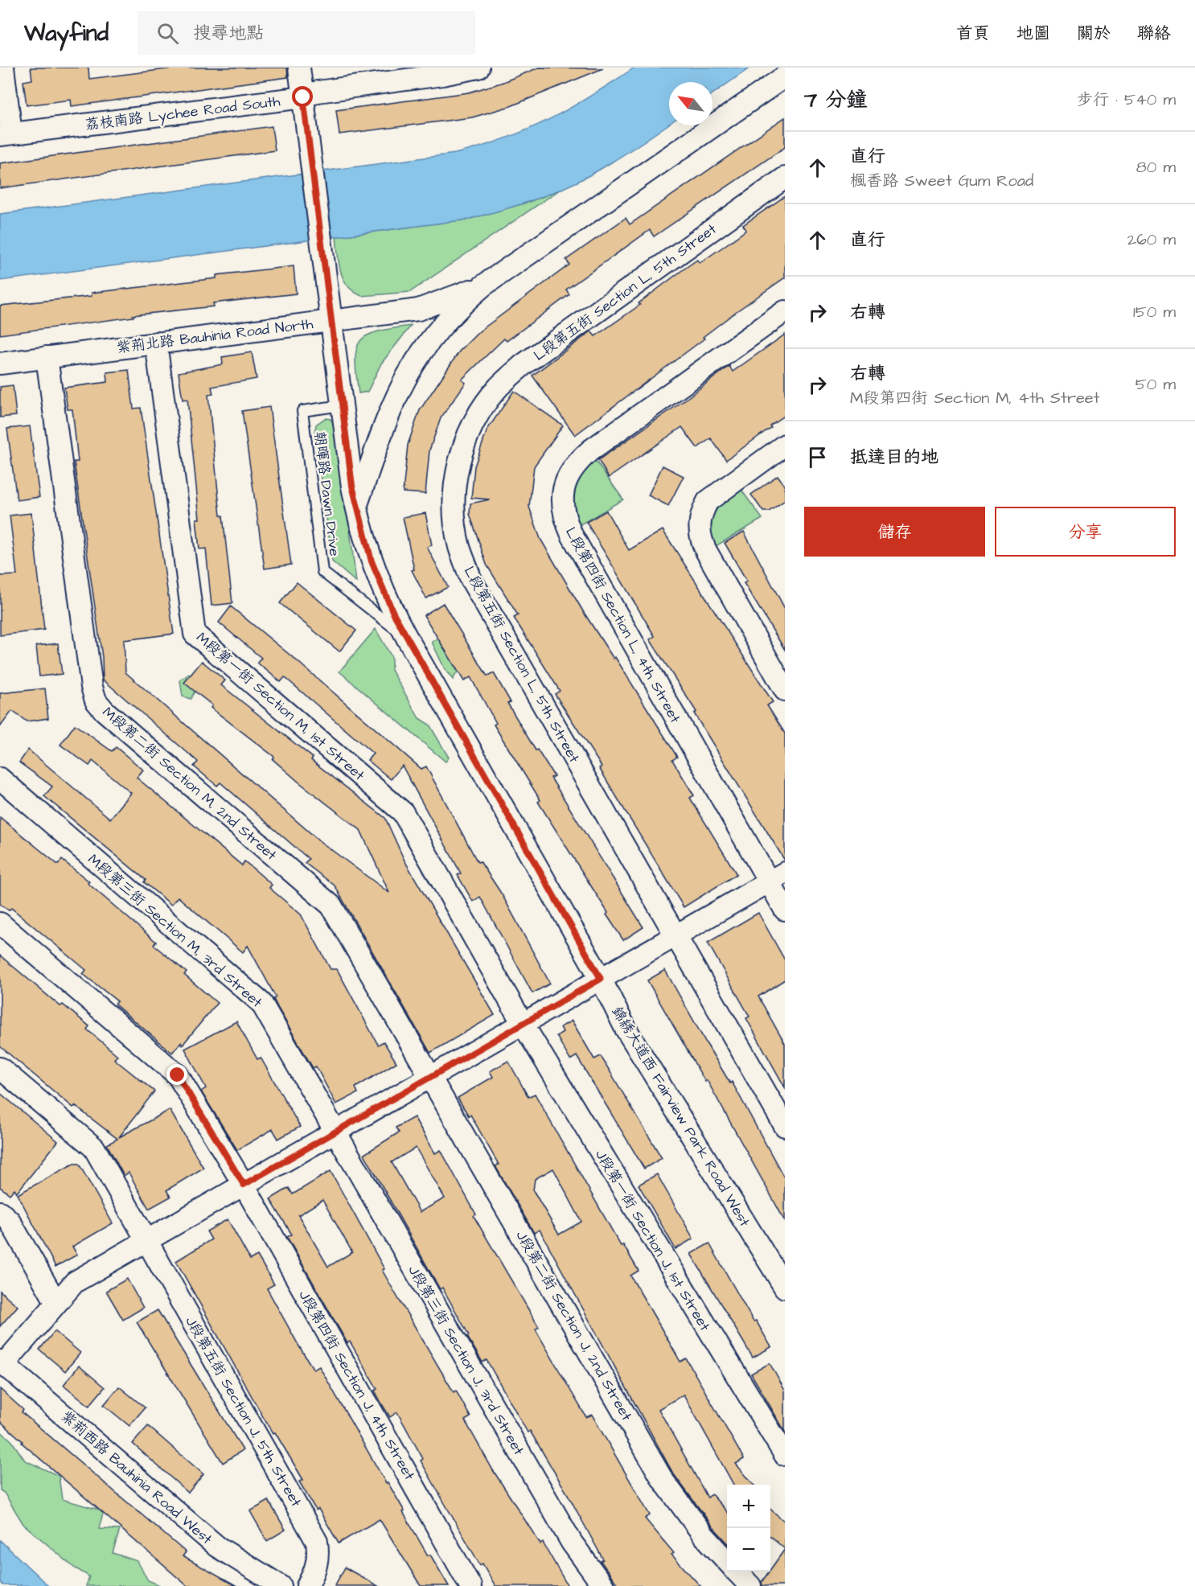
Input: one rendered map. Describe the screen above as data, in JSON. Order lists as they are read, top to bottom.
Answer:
{
  "streets": {
    "street": [
      "荔枝南路 Lychee Road South",
      "L段第五街 Section L, 5th Street",
      "紫荊北路 Bauhinia Road North",
      "L段第四街 Section L, 4th Street",
      "M段第一街 Section M, 1st Street",
      "M段第二街 Section M, 2nd Street",
      "M段第三街 Section M, 3rd Street",
      "錦綉大道西 Fairview Park Road West",
      "J段第一街 Section J, 1st Street",
      "J段第二街 Section J, 2nd Street",
      "J段第三街 Section J, 3rd Street",
      "J段第四街 Section J, 4th Street",
      "J段第五街 Section J, 5th Street",
      "紫荊西路 Bauhinia Road West"
    ],
    "lane": ["朝暉路 Dawn Drive"]
  },
  "crossings": [
    ["荔枝南路 Lychee Road South", "錦綉大道西 Fairview Park Road West"],
    ["紫荊北路 Bauhinia Road North", "M段第一街 Section M, 1st Street"],
    ["紫荊北路 Bauhinia Road North", "M段第二街 Section M, 2nd Street"],
    ["紫荊北路 Bauhinia Road North", "錦綉大道西 Fairview Park Road West"],
    ["朝暉路 Dawn Drive", "錦綉大道西 Fairview Park Road West"],
    ["M段第一街 Section M, 1st Street", "J段第一街 Section J, 1st Street"],
    ["M段第二街 Section M, 2nd Street", "J段第二街 Section J, 2nd Street"],
    ["M段第三街 Section M, 3rd Street", "J段第三街 Section J, 3rd Street"]
  ],
  "north": "top left",
  "page": {
    "header": "Wayfind",
    "search": "搜尋地點",
    "nav": [
      "首頁",
      "地圖",
      "關於",
      "聯絡"
    ],
    "heading": ["7 分鐘", "步行 · 540 m"],
    "list": [
      ["直行", "楓香路 Sweet Gum Road", "80 m"],
      ["直行", "260 m"],
      ["右轉", "150 m"],
      ["右轉", "M段第四街 Section M, 4th Street", "50 m"],
      "抵達目的地"
    ],
    "buttons": ["儲存", "分享"],
    "map_buttons": ["+", "−"]
  }
}
